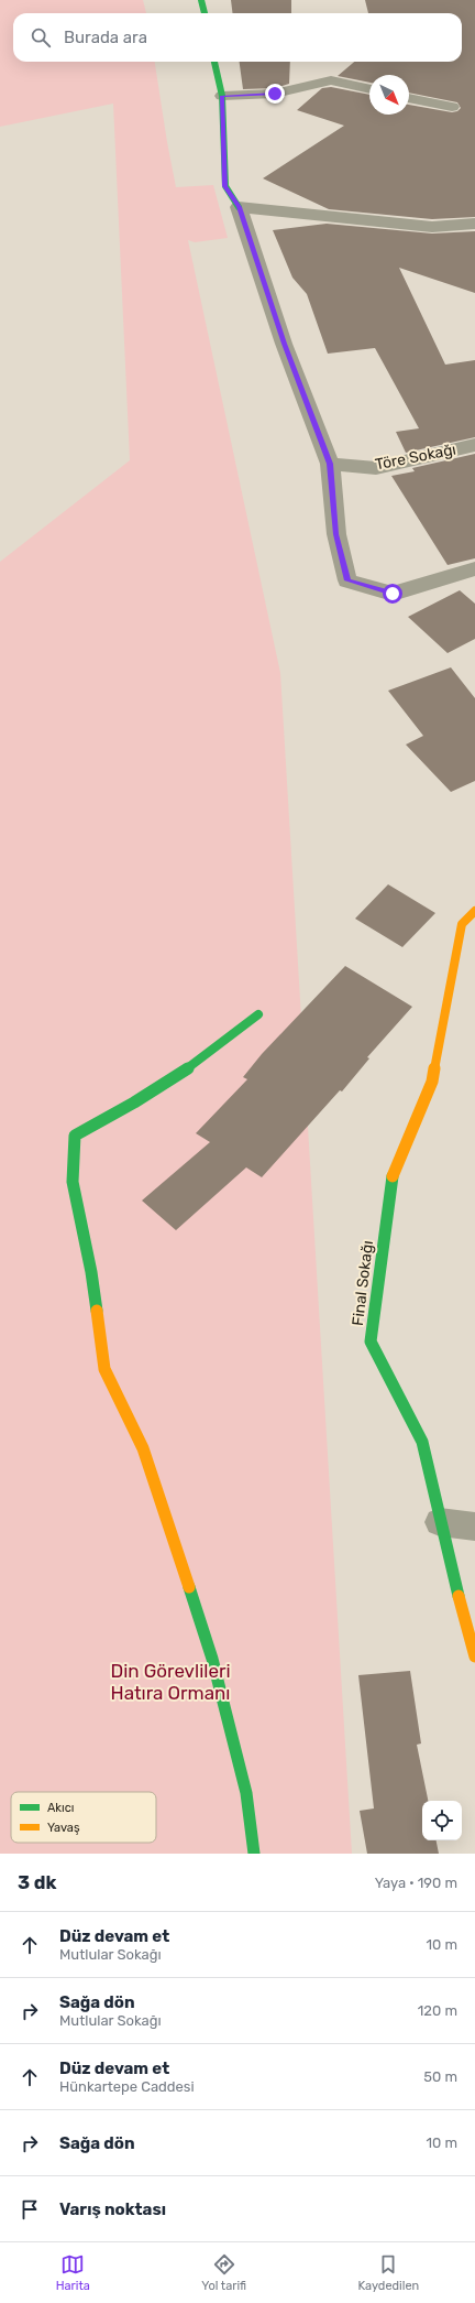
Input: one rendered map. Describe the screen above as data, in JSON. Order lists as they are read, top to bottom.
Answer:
{
  "streets": {
    "street": ["Töre Sokağı", "Final Sokağı"]
  },
  "parks": ["Din Görevlileri Hatıra Ormanı"],
  "legend": ["Akıcı", "Yavaş"],
  "north": "bottom right",
  "page": {
    "search": "Burada ara",
    "heading": ["3 dk", "Yaya · 190 m"],
    "list": [
      ["Düz devam et", "Mutlular Sokağı", "10 m"],
      ["Sağa dön", "Mutlular Sokağı", "120 m"],
      ["Düz devam et", "Hünkartepe Caddesi", "50 m"],
      ["Sağa dön", "10 m"],
      "Varış noktası"
    ],
    "nav": ["Harita", "Yol tarifi", "Kaydedilen"]
  }
}
